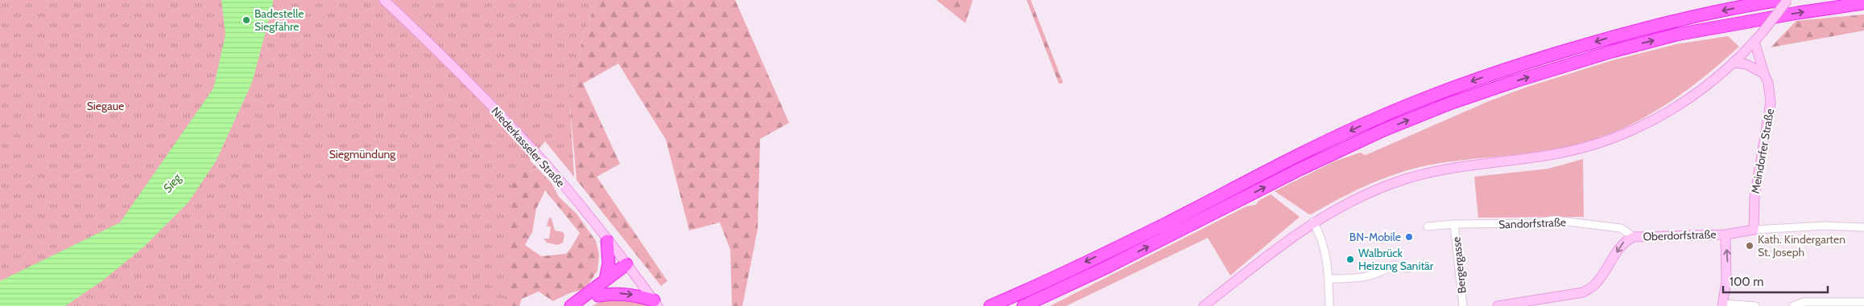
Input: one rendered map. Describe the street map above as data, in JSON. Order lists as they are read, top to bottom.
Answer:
{
  "streets": {
    "main road": ["Niederkasseler Straße", "Meindorfer Straße", "Oberdorfstraße"],
    "street": ["Sandorfstraße", "Bergergasse"]
  },
  "crossings": [
    ["Meindorfer Straße", "Oberdorfstraße"],
    ["Sandorfstraße", "Oberdorfstraße"],
    ["Sandorfstraße", "Bergergasse"]
  ],
  "one_way": ["Oberdorfstraße"],
  "water": ["Sieg"],
  "parks": ["Siegaue", "Siegmündung"],
  "places": [
    "Badestelle Siegfähre",
    "BN-Mobile",
    "Kath. Kindergarten St. Joseph",
    "Walbrück Heizung Sanitär"
  ],
  "scale_bar": "100 m"
}
